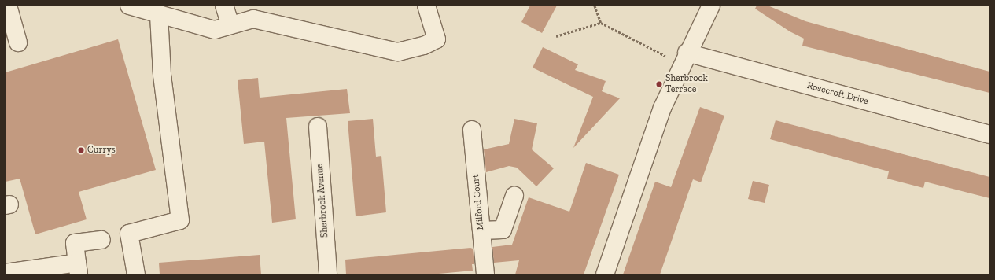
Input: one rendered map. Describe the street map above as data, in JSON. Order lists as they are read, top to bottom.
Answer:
{
  "streets": {
    "street": ["Rosecroft Drive", "Sherbrook Avenue", "Milford Court"]
  },
  "places": ["Sherbrook Terrace", "Currys"]
}
